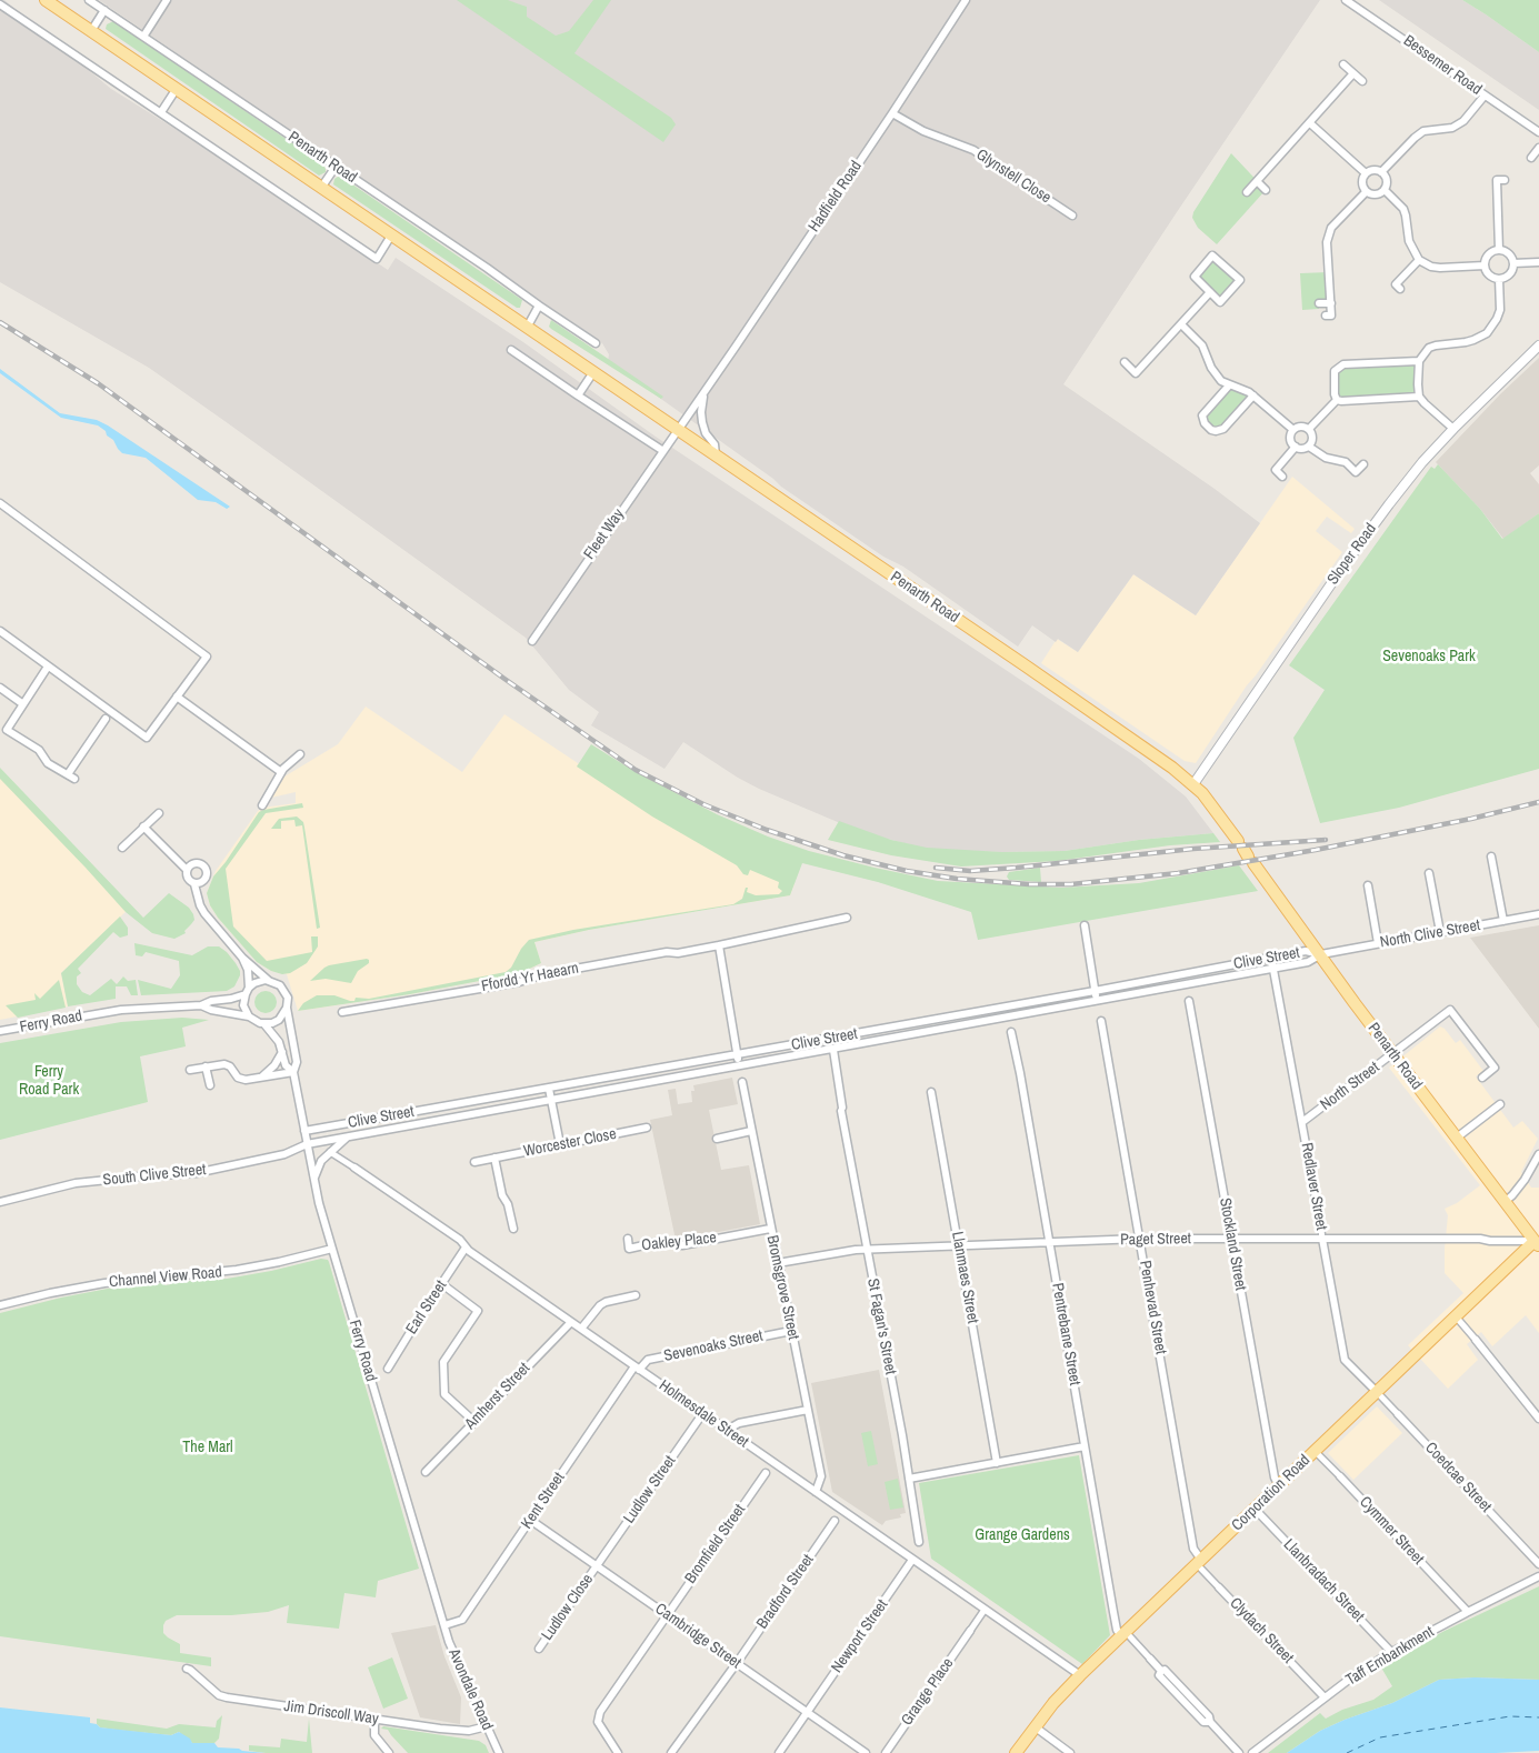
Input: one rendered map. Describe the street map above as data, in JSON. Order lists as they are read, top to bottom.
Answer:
{
  "streets": {
    "main road": ["Penarth Road", "Corporation Road"],
    "street": [
      "Bessemer Road",
      "Glynstell Close",
      "Hadfield Road",
      "Fleet Way",
      "Sloper Road",
      "North Clive Street",
      "Clive Street",
      "Ffordd Yr Haearn",
      "Ferry Road",
      "North Street",
      "Worcester Close",
      "South Clive Street",
      "Redlaver Street",
      "Paget Street",
      "Oakley Place",
      "Stockland Street",
      "Channel View Road",
      "Llanmaes Street",
      "Bromsgrove Street",
      "Earl Street",
      "Penhevad Street",
      "St Fagan's Street",
      "Pentrebane Street",
      "Sevenoaks Street",
      "Amherst Street",
      "Holmesdale Street",
      "Coedcae Street",
      "Ludlow Street",
      "Kent Street",
      "Cymmer Street",
      "Bromfield Street",
      "Llanbradach Street",
      "Bradford Street",
      "Ludlow Close",
      "Clydach Street",
      "Cambridge Street",
      "Newport Street",
      "Taff Embankment",
      "Avondale Road",
      "Grange Place",
      "Jim Driscoll Way"
    ]
  },
  "crossings": [
    ["Penarth Road", "Hadfield Road"],
    ["Penarth Road", "Fleet Way"],
    ["Penarth Road", "Sloper Road"],
    ["Penarth Road", "North Clive Street"],
    ["Penarth Road", "Clive Street"],
    ["Penarth Road", "North Street"],
    ["Penarth Road", "Paget Street"],
    ["Penarth Road", "Corporation Road"],
    ["Glynstell Close", "Hadfield Road"],
    ["Hadfield Road", "Fleet Way"],
    ["North Clive Street", "Clive Street"],
    ["Clive Street", "Ferry Road"],
    ["Clive Street", "South Clive Street"],
    ["Clive Street", "Redlaver Street"],
    ["Clive Street", "St Fagan's Street"],
    ["Clive Street", "Holmesdale Street"],
    ["Ferry Road", "South Clive Street"],
    ["Ferry Road", "Channel View Road"],
    ["Ferry Road", "Kent Street"],
    ["Ferry Road", "Avondale Road"],
    ["North Street", "Redlaver Street"],
    ["Redlaver Street", "Paget Street"],
    ["Redlaver Street", "Coedcae Street"],
    ["Redlaver Street", "Corporation Road"],
    ["Paget Street", "Stockland Street"],
    ["Paget Street", "Llanmaes Street"],
    ["Paget Street", "Bromsgrove Street"],
    ["Paget Street", "Penhevad Street"],
    ["Paget Street", "St Fagan's Street"],
    ["Paget Street", "Pentrebane Street"],
    ["Paget Street", "Corporation Road"],
    ["Oakley Place", "Bromsgrove Street"],
    ["Stockland Street", "Corporation Road"],
    ["Bromsgrove Street", "Sevenoaks Street"],
    ["Bromsgrove Street", "Holmesdale Street"],
    ["Earl Street", "Holmesdale Street"],
    ["Penhevad Street", "Corporation Road"],
    ["Penhevad Street", "Clydach Street"],
    ["Pentrebane Street", "Corporation Road"],
    ["Sevenoaks Street", "Holmesdale Street"],
    ["Sevenoaks Street", "Kent Street"],
    ["Amherst Street", "Holmesdale Street"],
    ["Holmesdale Street", "Ludlow Street"],
    ["Holmesdale Street", "Corporation Road"],
    ["Holmesdale Street", "Kent Street"],
    ["Holmesdale Street", "Newport Street"],
    ["Coedcae Street", "Corporation Road"],
    ["Ludlow Street", "Ludlow Close"],
    ["Ludlow Street", "Cambridge Street"],
    ["Corporation Road", "Cymmer Street"],
    ["Corporation Road", "Llanbradach Street"],
    ["Corporation Road", "Clydach Street"],
    ["Kent Street", "Cambridge Street"],
    ["Kent Street", "Avondale Road"],
    ["Cymmer Street", "Taff Embankment"],
    ["Bromfield Street", "Cambridge Street"],
    ["Llanbradach Street", "Taff Embankment"],
    ["Bradford Street", "Cambridge Street"],
    ["Ludlow Close", "Cambridge Street"],
    ["Clydach Street", "Taff Embankment"],
    ["Cambridge Street", "Newport Street"],
    ["Avondale Road", "Jim Driscoll Way"]
  ],
  "parks": [
    "Sevenoaks Park",
    "Ferry Road Park",
    "The Marl",
    "Grange Gardens"
  ]
}
